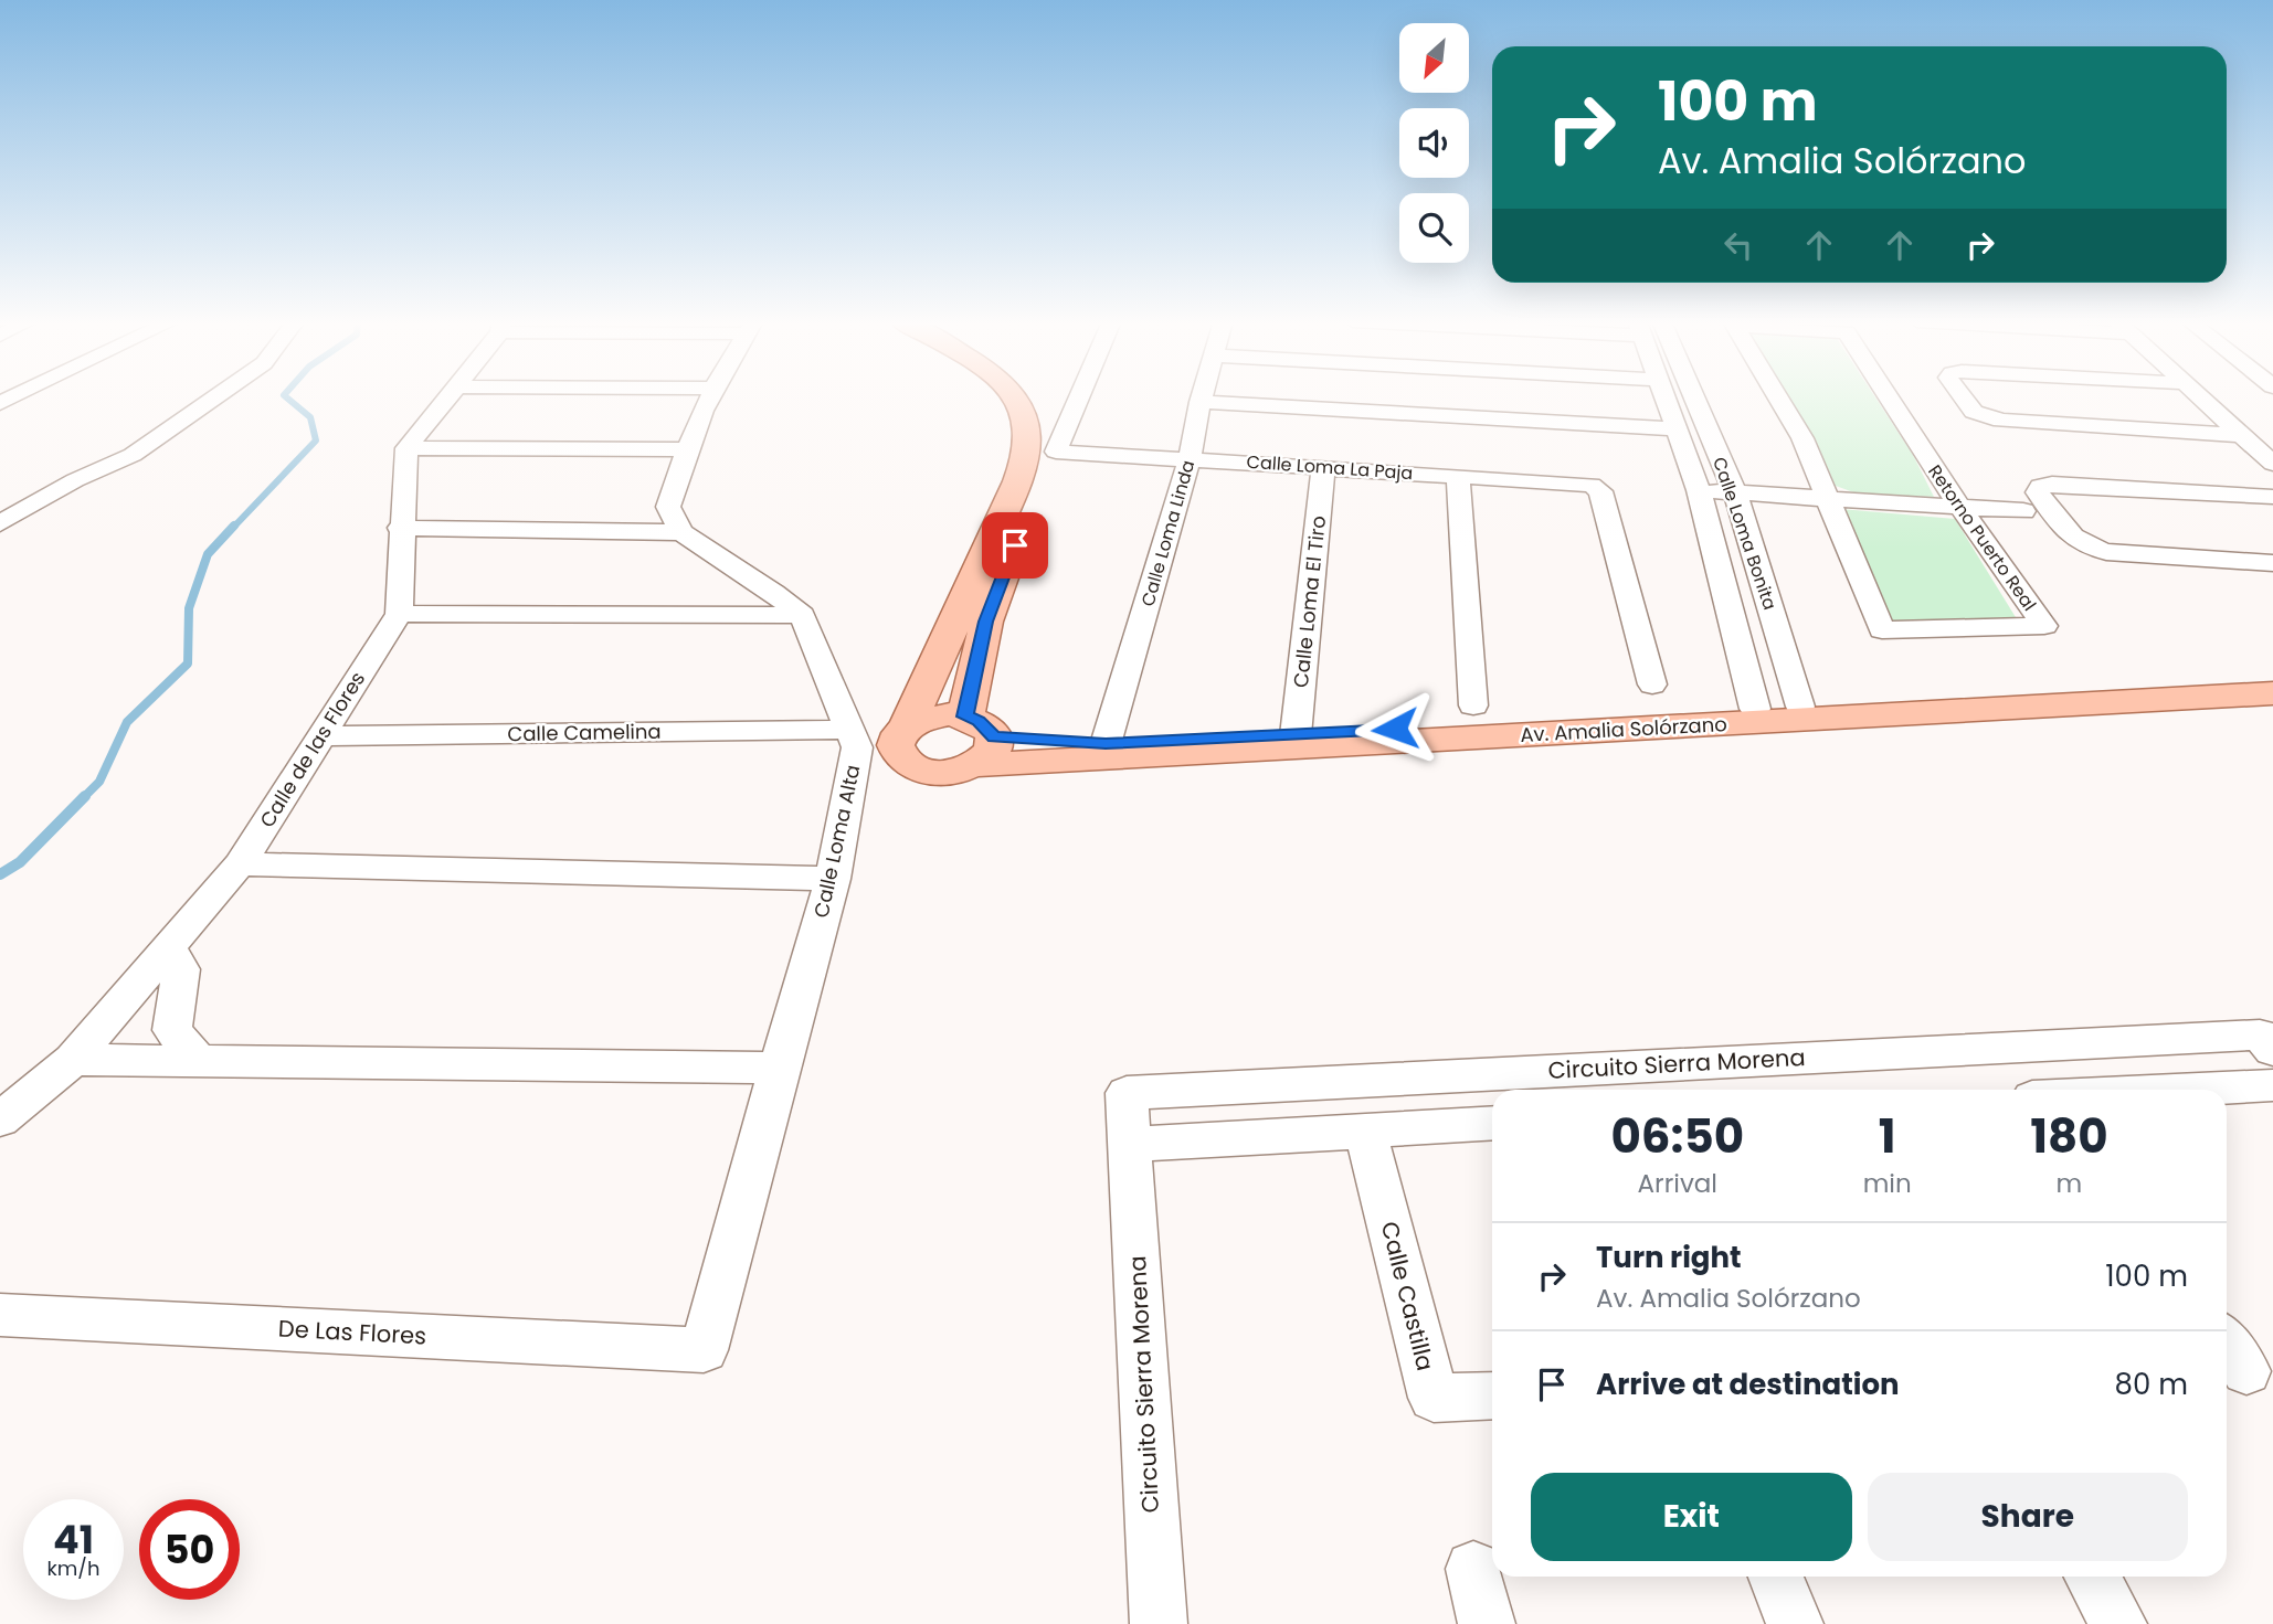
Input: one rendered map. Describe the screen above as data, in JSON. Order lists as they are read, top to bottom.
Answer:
{
  "streets": {
    "main road": ["Av. Amalia Solórzano"],
    "street": [
      "Calle Loma La Paja",
      "Calle Loma Linda",
      "Calle Loma Bonita",
      "Retorno Puerto Real",
      "Calle Loma El Tiro",
      "Calle Camelina",
      "Calle de las Flores",
      "Calle Loma Alta",
      "Circuito Sierra Morena",
      "Calle Castilla",
      "De Las Flores"
    ]
  },
  "crossings": [
    ["Calle Loma La Paja", "Calle Loma Linda"],
    ["Calle Loma La Paja", "Calle Loma El Tiro"],
    ["Calle Loma Linda", "Av. Amalia Solórzano"],
    ["Calle Loma Bonita", "Av. Amalia Solórzano"],
    ["Calle Loma El Tiro", "Av. Amalia Solórzano"],
    ["Calle Camelina", "Calle de las Flores"],
    ["Calle Camelina", "Calle Loma Alta"],
    ["Calle Loma Alta", "De Las Flores"]
  ],
  "north": "bottom left",
  "page": {
    "turn": ["100 m", "Av. Amalia Solórzano"],
    "eta": [
      "06:50",
      "Arrival",
      "1",
      "min",
      "180",
      "m"
    ],
    "list": [
      {
        "name": "Turn right",
        "note": "Av. Amalia Solórzano",
        "value": "100 m"
      },
      {
        "name": "Arrive at destination",
        "value": "80 m"
      }
    ],
    "buttons": ["Exit", "Share"],
    "speed": "41 km/h",
    "limit": "50"
  }
}
